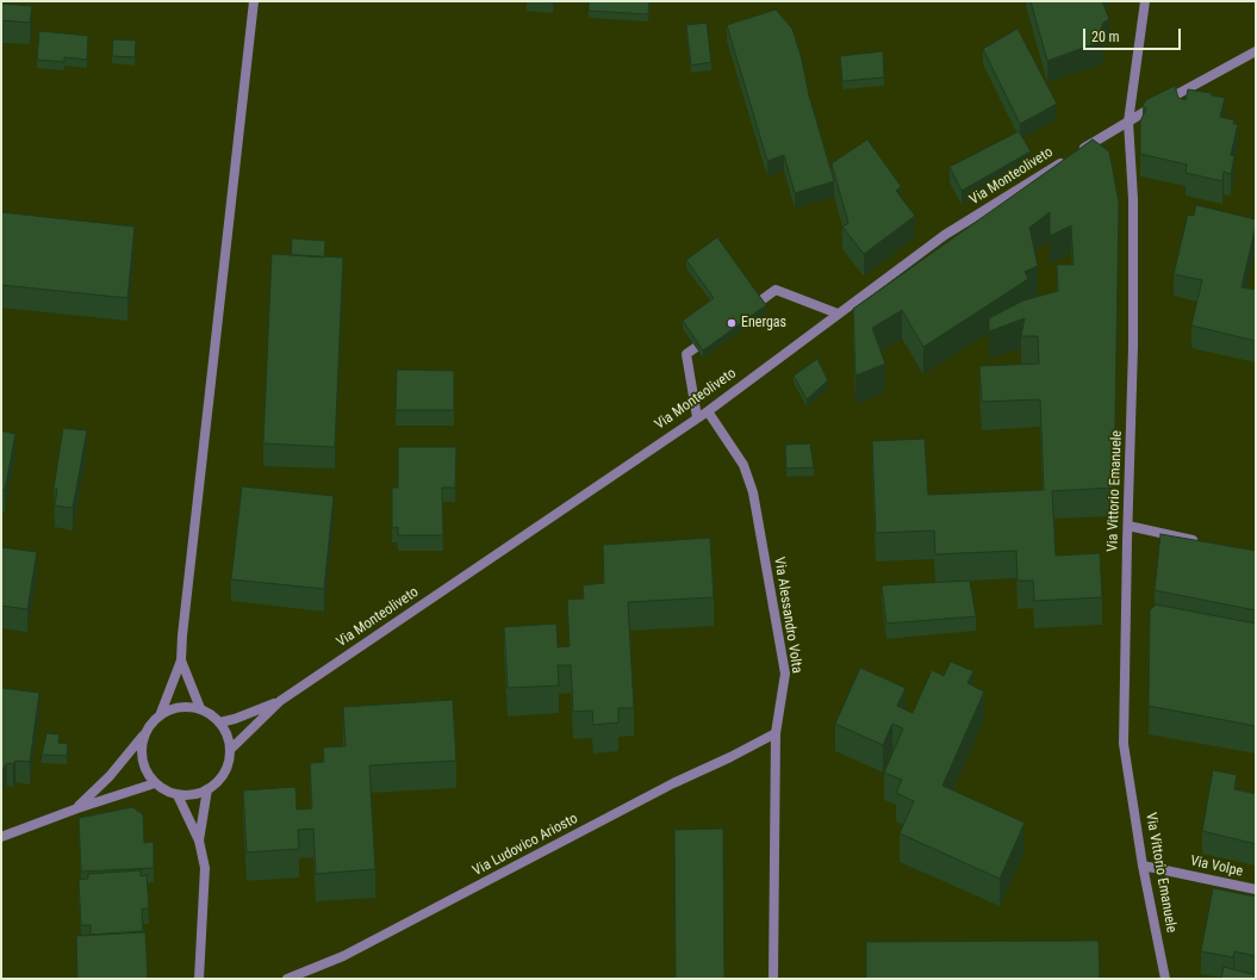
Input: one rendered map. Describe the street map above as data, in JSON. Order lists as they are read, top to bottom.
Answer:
{
  "streets": {
    "street": [
      "Via Monteoliveto",
      "Via Vittorio Emanuele",
      "Via Alessandro Volta",
      "Via Ludovico Ariosto",
      "Via Volpe"
    ]
  },
  "crossings": [
    ["Via Monteoliveto", "Via Vittorio Emanuele"],
    ["Via Monteoliveto", "Via Alessandro Volta"],
    ["Via Vittorio Emanuele", "Via Volpe"],
    ["Via Alessandro Volta", "Via Ludovico Ariosto"]
  ],
  "places": ["Energas"],
  "scale_bar": "20 m"
}
